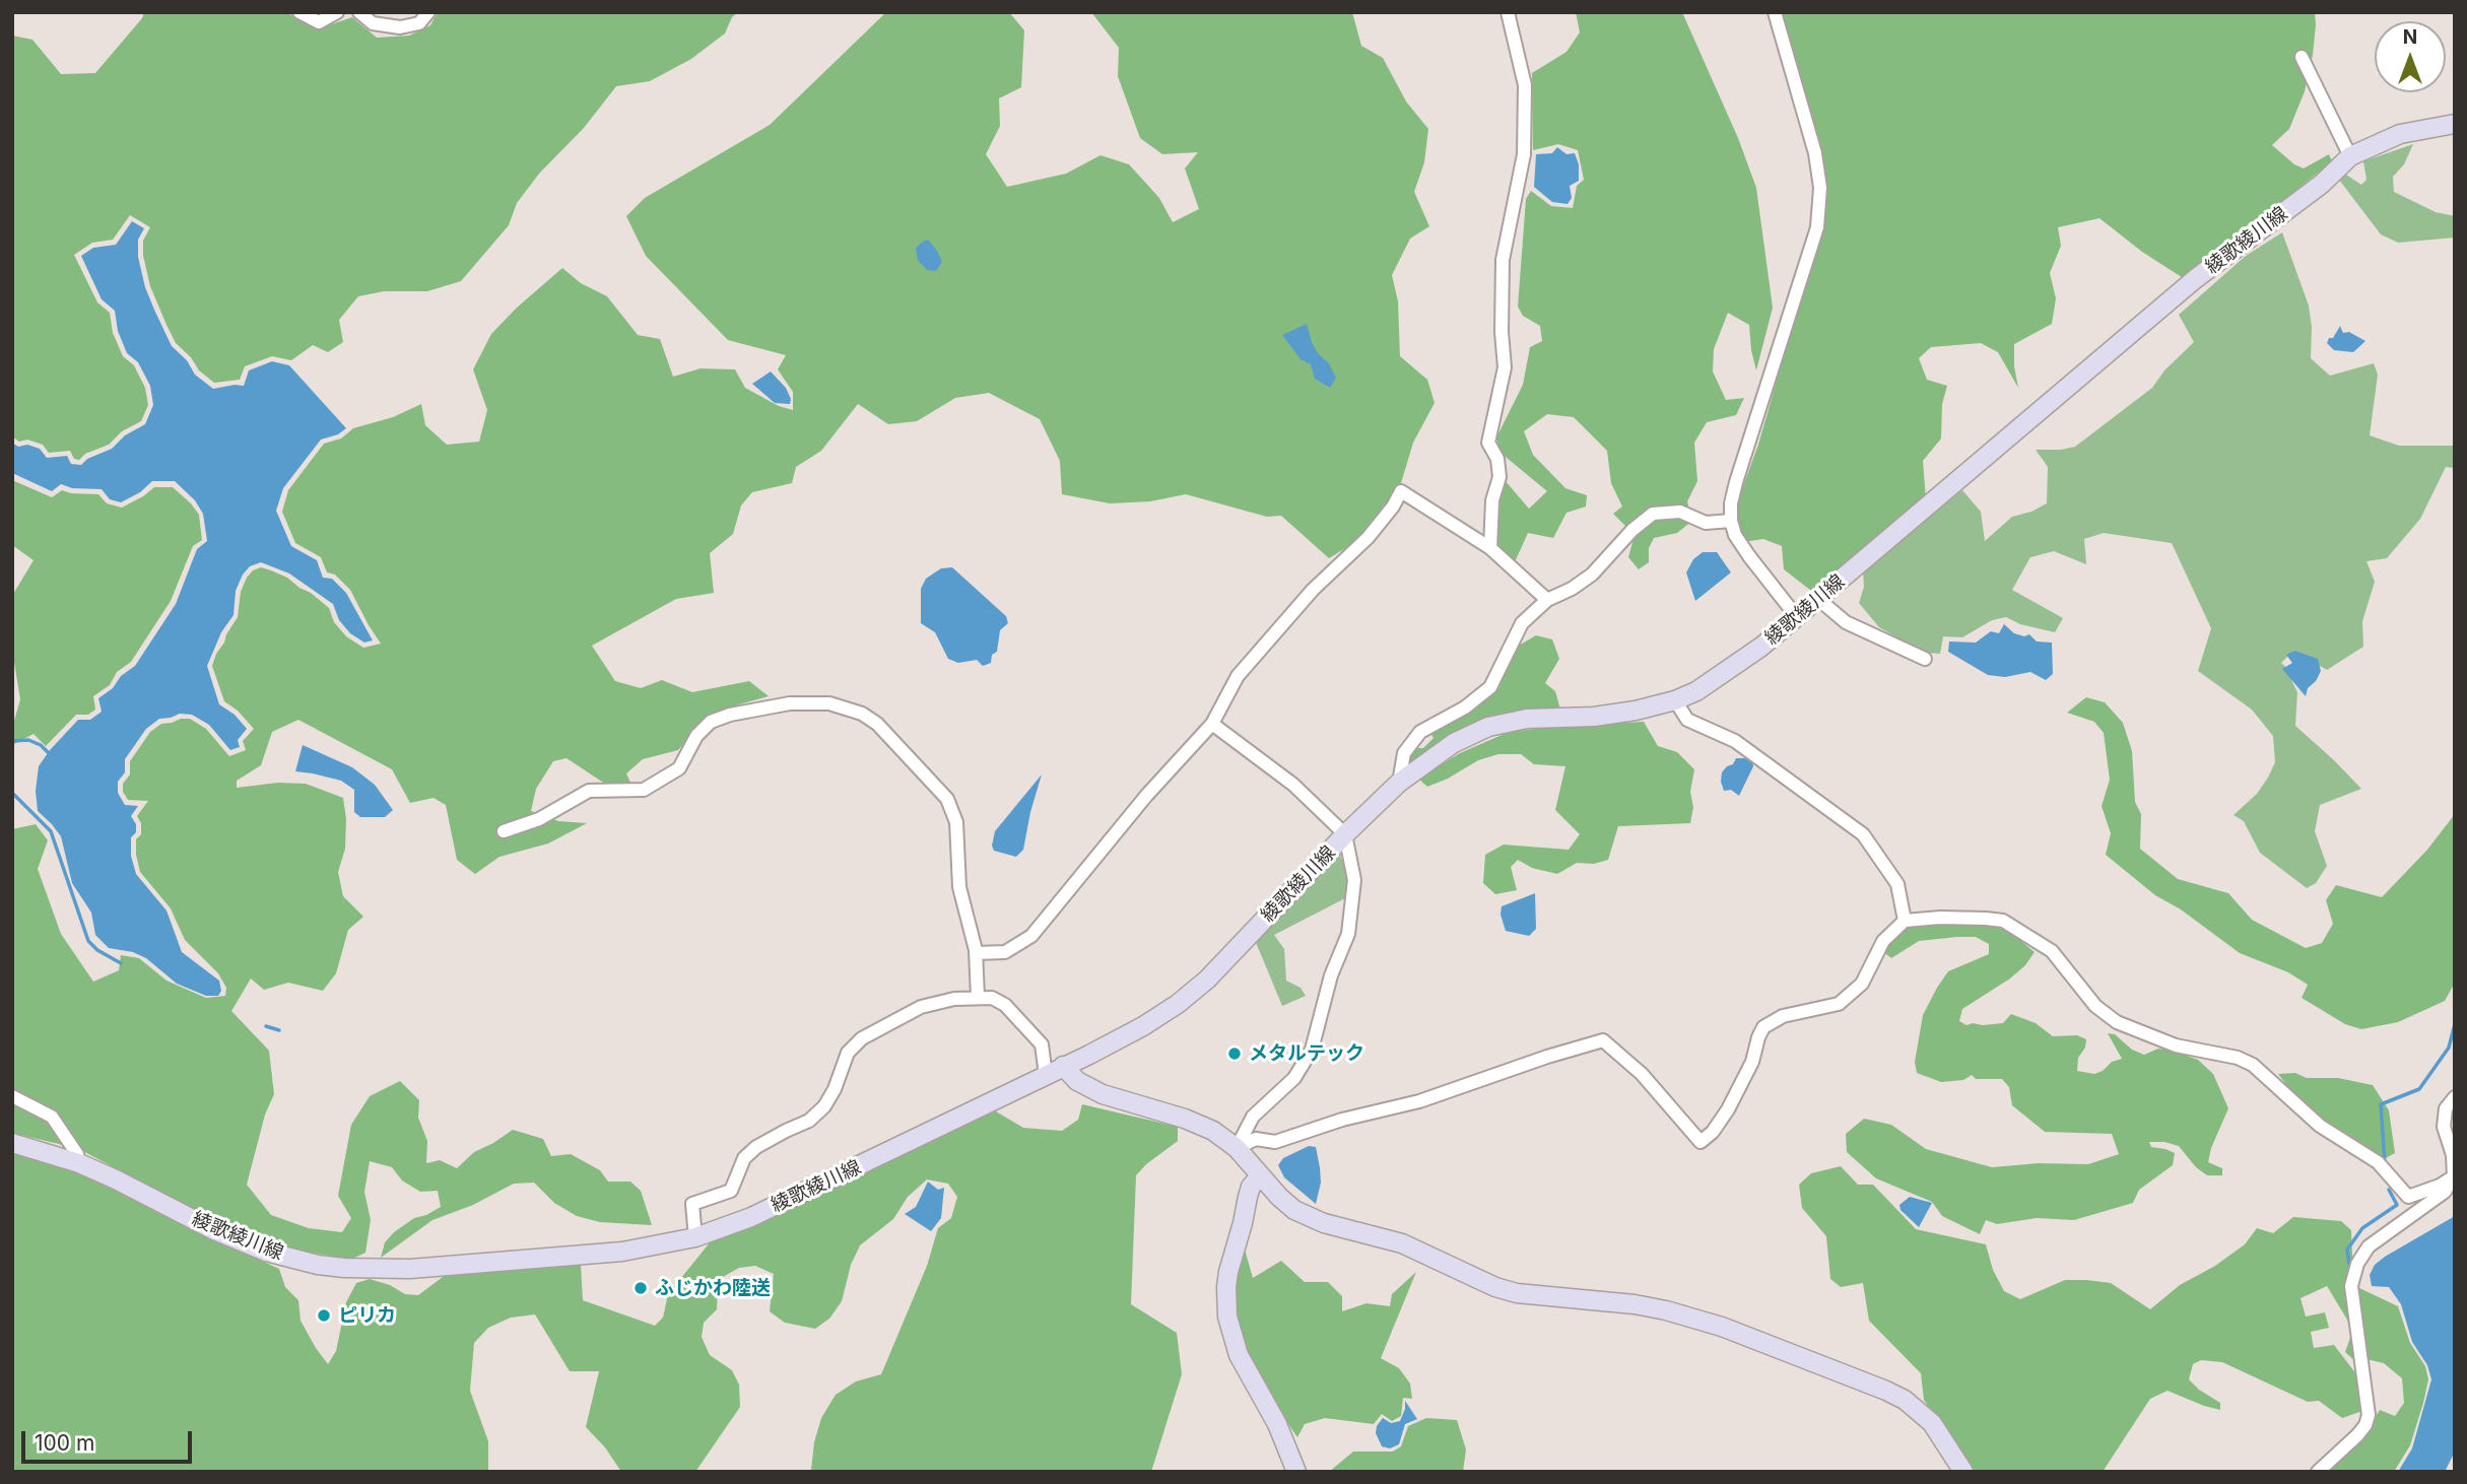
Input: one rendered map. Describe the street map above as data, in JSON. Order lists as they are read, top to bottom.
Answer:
{
  "streets": {
    "main road": ["綾歌綾川線"]
  },
  "places": ["メタルテック", "ふじかわ陸送", "ピリカ"],
  "scale_bar": "100 m",
  "north": "top"
}
